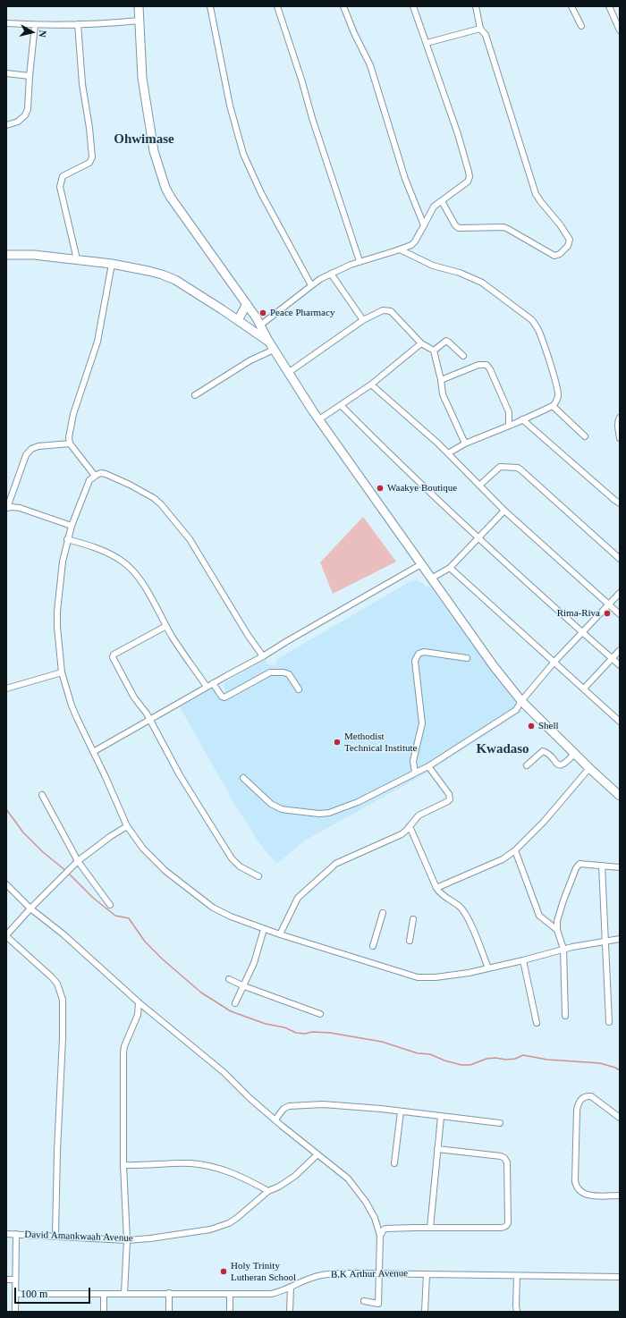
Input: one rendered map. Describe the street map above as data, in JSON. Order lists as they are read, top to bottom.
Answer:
{
  "streets": {
    "street": ["David Amankwaah Avenue", "B.K Arthur Avenue"]
  },
  "districts": ["Ohwimase", "Kwadaso"],
  "places": [
    "Peace Pharmacy",
    "Waakye Boutique",
    "Rima-Riva",
    "Shell",
    "Methodist Technical Institute",
    "Holy Trinity Lutheran School"
  ],
  "scale_bar": "100 m",
  "north": "right"
}
